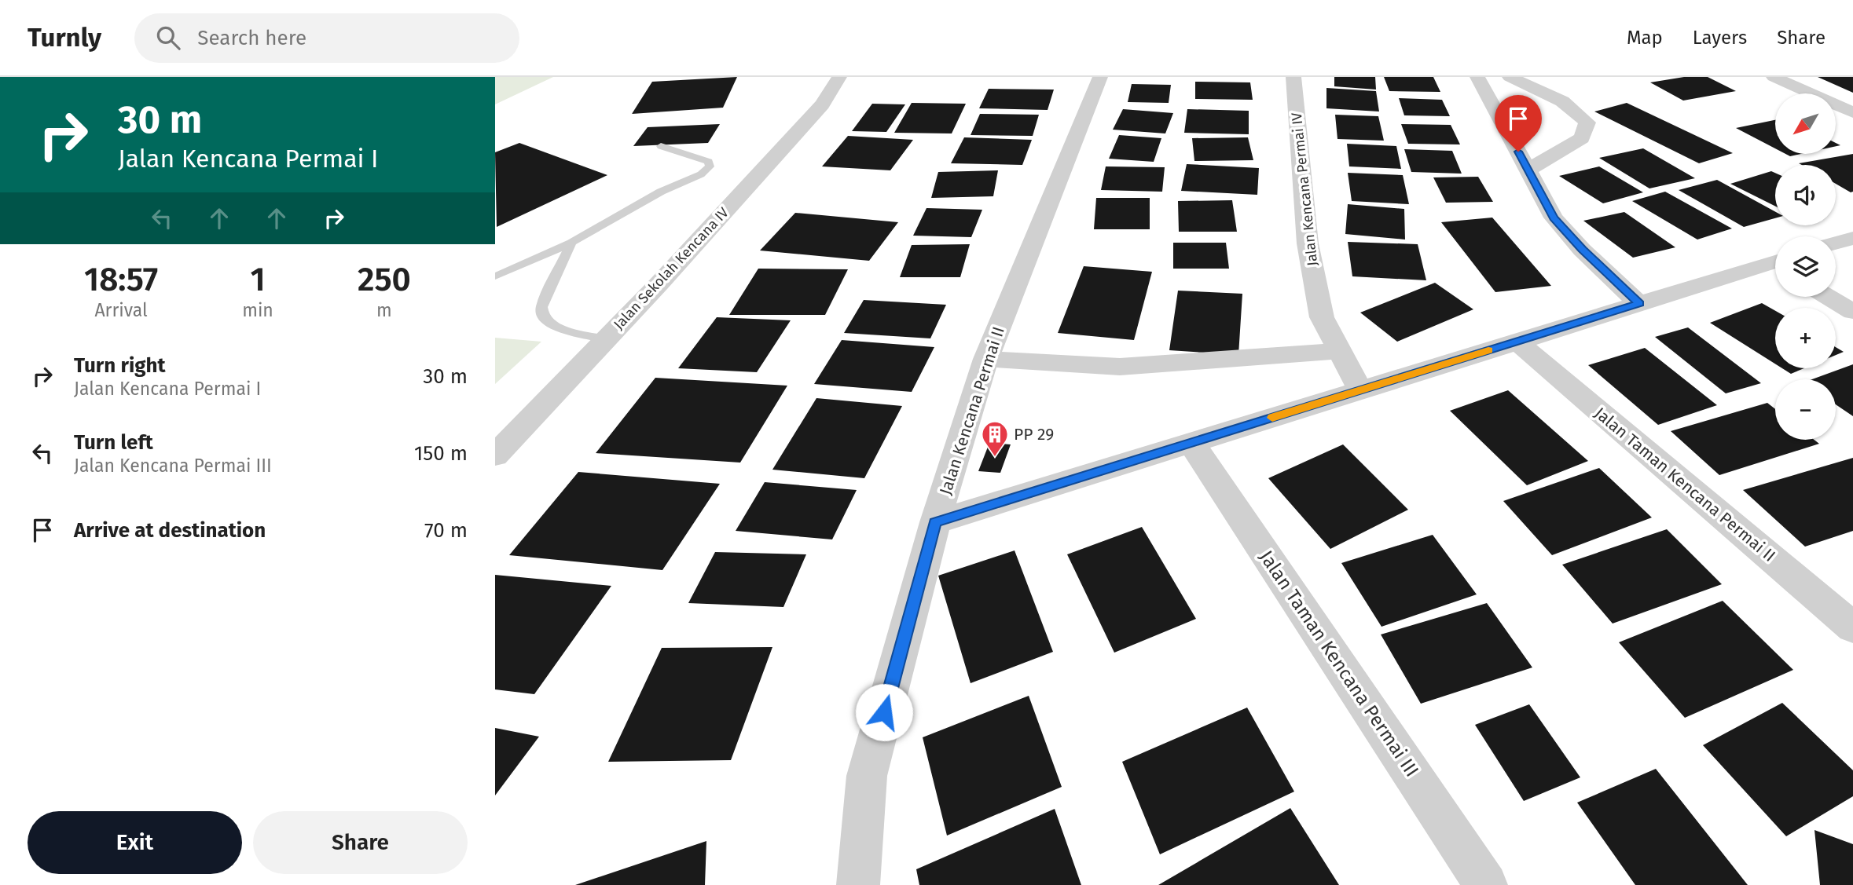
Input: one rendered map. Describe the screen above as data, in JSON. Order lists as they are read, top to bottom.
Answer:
{
  "streets": {
    "street": [
      "Jalan Kencana Permai IV",
      "Jalan Sekolah Kencana IV",
      "Jalan Kencana Permai II",
      "Jalan Taman Kencana Permai II",
      "Jalan Taman Kencana Permai III"
    ]
  },
  "places": {
    "building": ["PP 29"]
  },
  "north": "bottom left",
  "page": {
    "header": "Turnly",
    "search": "Search here",
    "nav": ["Map", "Layers", "Share"],
    "turn": ["30 m", "Jalan Kencana Permai I"],
    "map_buttons": ["+", "−"],
    "eta": [
      "18:57",
      "Arrival",
      "1",
      "min",
      "250",
      "m"
    ],
    "list": [
      {
        "name": "Turn right",
        "note": "Jalan Kencana Permai I",
        "value": "30 m"
      },
      {
        "name": "Turn left",
        "note": "Jalan Kencana Permai III",
        "value": "150 m"
      },
      {
        "name": "Arrive at destination",
        "value": "70 m"
      }
    ],
    "buttons": ["Exit", "Share"]
  }
}
